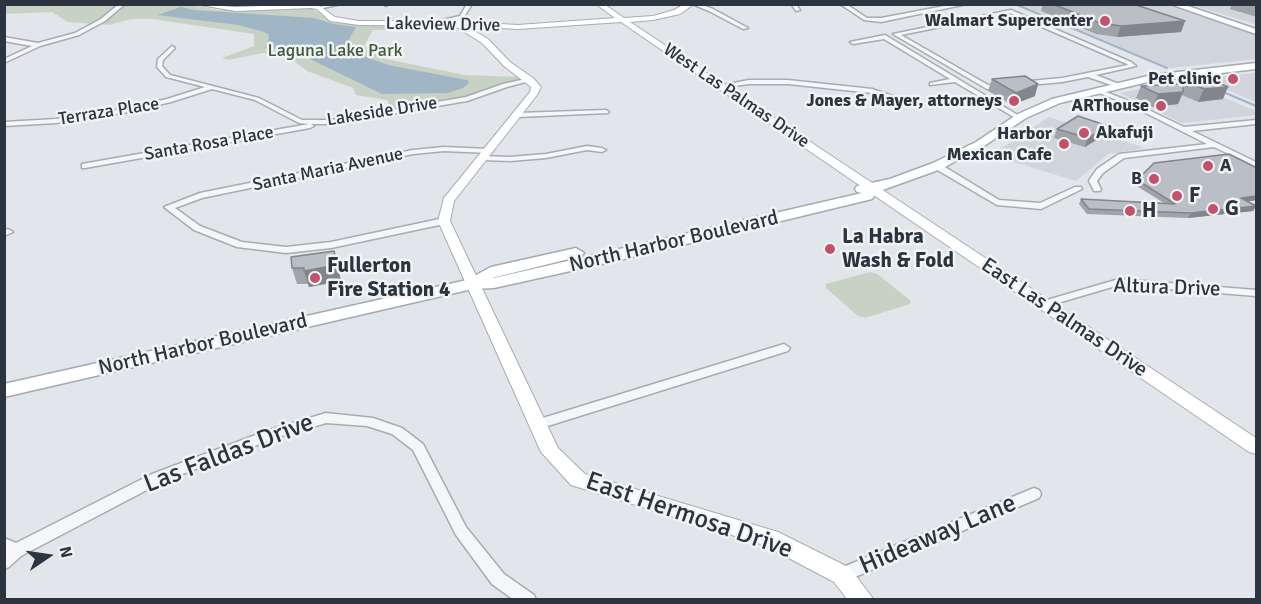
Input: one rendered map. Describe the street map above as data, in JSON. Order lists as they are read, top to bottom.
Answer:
{
  "streets": {
    "main road": ["North Harbor Boulevard"],
    "street": [
      "Lakeview Drive",
      "West Las Palmas Drive",
      "Terraza Place",
      "Lakeside Drive",
      "Santa Rosa Place",
      "Santa Maria Avenue",
      "Altura Drive",
      "East Las Palmas Drive",
      "Las Faldas Drive",
      "East Hermosa Drive",
      "Hideaway Lane"
    ]
  },
  "crossings": [
    ["Lakeview Drive", "West Las Palmas Drive"],
    ["West Las Palmas Drive", "North Harbor Boulevard"],
    ["West Las Palmas Drive", "East Las Palmas Drive"],
    ["Terraza Place", "Lakeside Drive"],
    ["Lakeside Drive", "Santa Rosa Place"],
    ["Santa Maria Avenue", "East Hermosa Drive"],
    ["North Harbor Boulevard", "East Las Palmas Drive"],
    ["North Harbor Boulevard", "East Hermosa Drive"],
    ["Altura Drive", "East Las Palmas Drive"],
    ["East Hermosa Drive", "Hideaway Lane"]
  ],
  "parks": ["Laguna Lake Park"],
  "places": [
    "Walmart Supercenter",
    "Pet clinic",
    "Jones & Mayer, attorneys",
    "ARThouse",
    "Akafuji",
    "Harbor Mexican Cafe",
    "A",
    "B",
    "F",
    "G",
    "H",
    "La Habra Wash & Fold",
    "Fullerton Fire Station 4"
  ],
  "north": "right"
}
